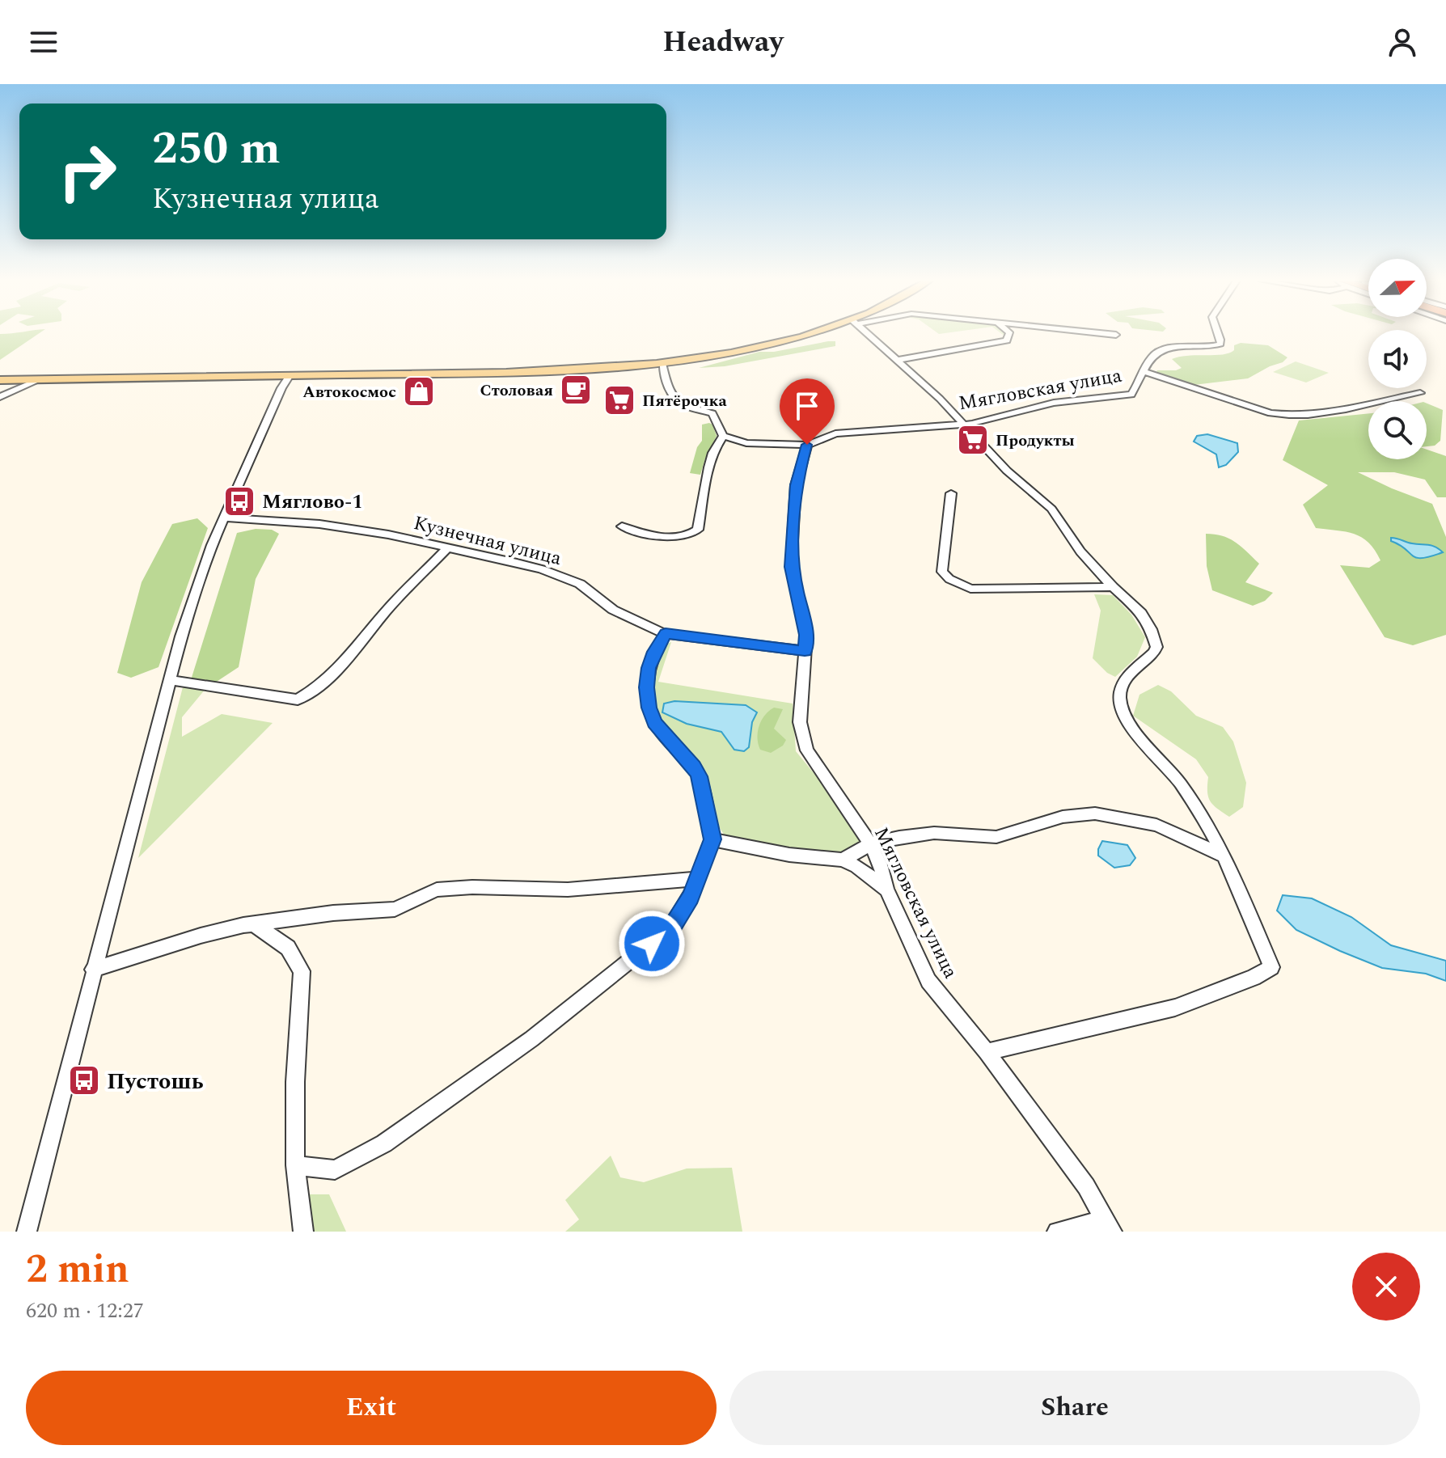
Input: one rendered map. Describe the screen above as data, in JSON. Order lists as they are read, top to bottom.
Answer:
{
  "streets": {
    "street": ["Мягловская улица", "Кузнечная улица"]
  },
  "crossings": [
    ["Мягловская улица", "Кузнечная улица"]
  ],
  "places": {
    "cafe": ["Столовая"],
    "shop": ["Автокосмос"],
    "supermarket": ["Пятёрочка", "Продукты"],
    "bus stop": ["Мяглово-1", "Пустошь"]
  },
  "north": "right",
  "page": {
    "header": "Headway",
    "turn": ["250 m", "Кузнечная улица"],
    "heading": ["2 min", "620 m · 12:27"],
    "buttons": ["Exit", "Share"]
  }
}
